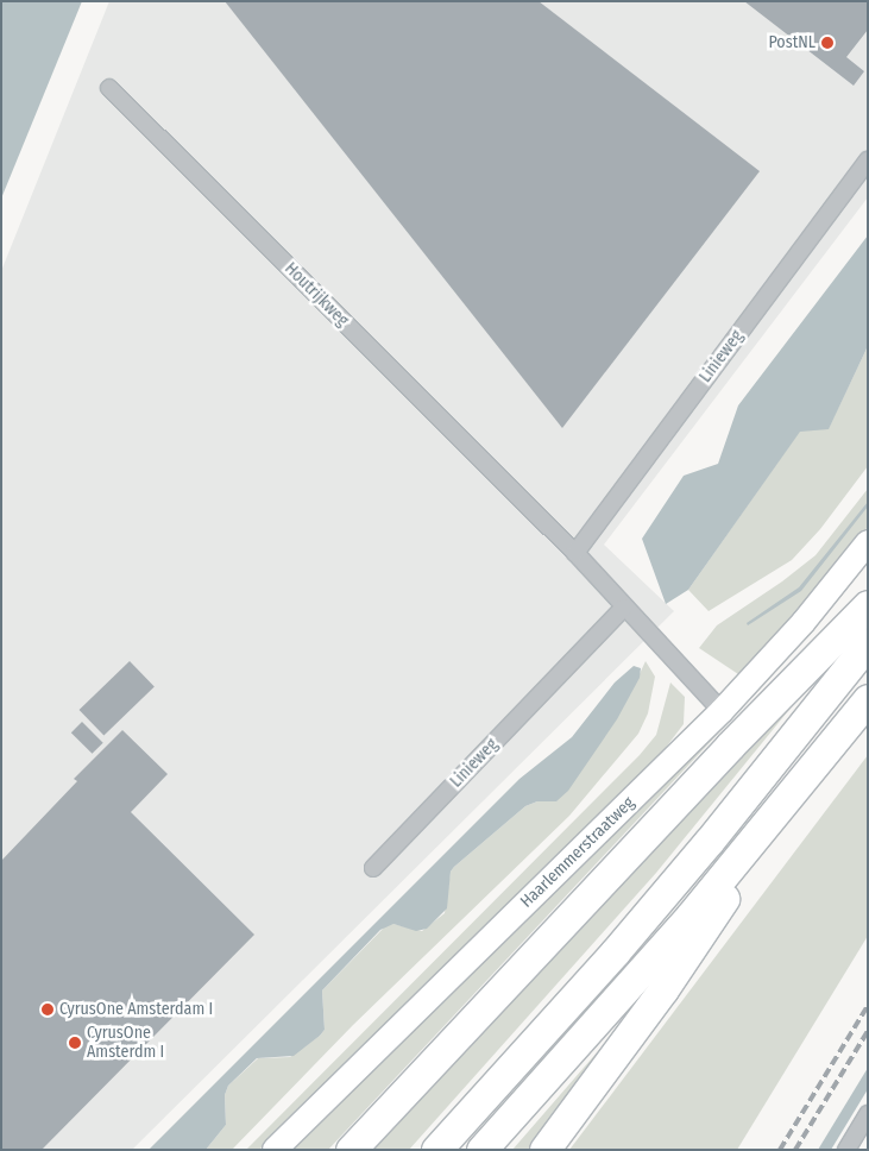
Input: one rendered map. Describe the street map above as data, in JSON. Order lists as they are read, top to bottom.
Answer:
{
  "streets": {
    "main road": ["Haarlemmerstraatweg"],
    "street": ["Houtrijkweg", "Linieweg"]
  },
  "crossings": [
    ["Houtrijkweg", "Linieweg"]
  ],
  "places": ["PostNL", "CyrusOne Amsterdam I", "CyrusOne Amsterdm I"]
}
